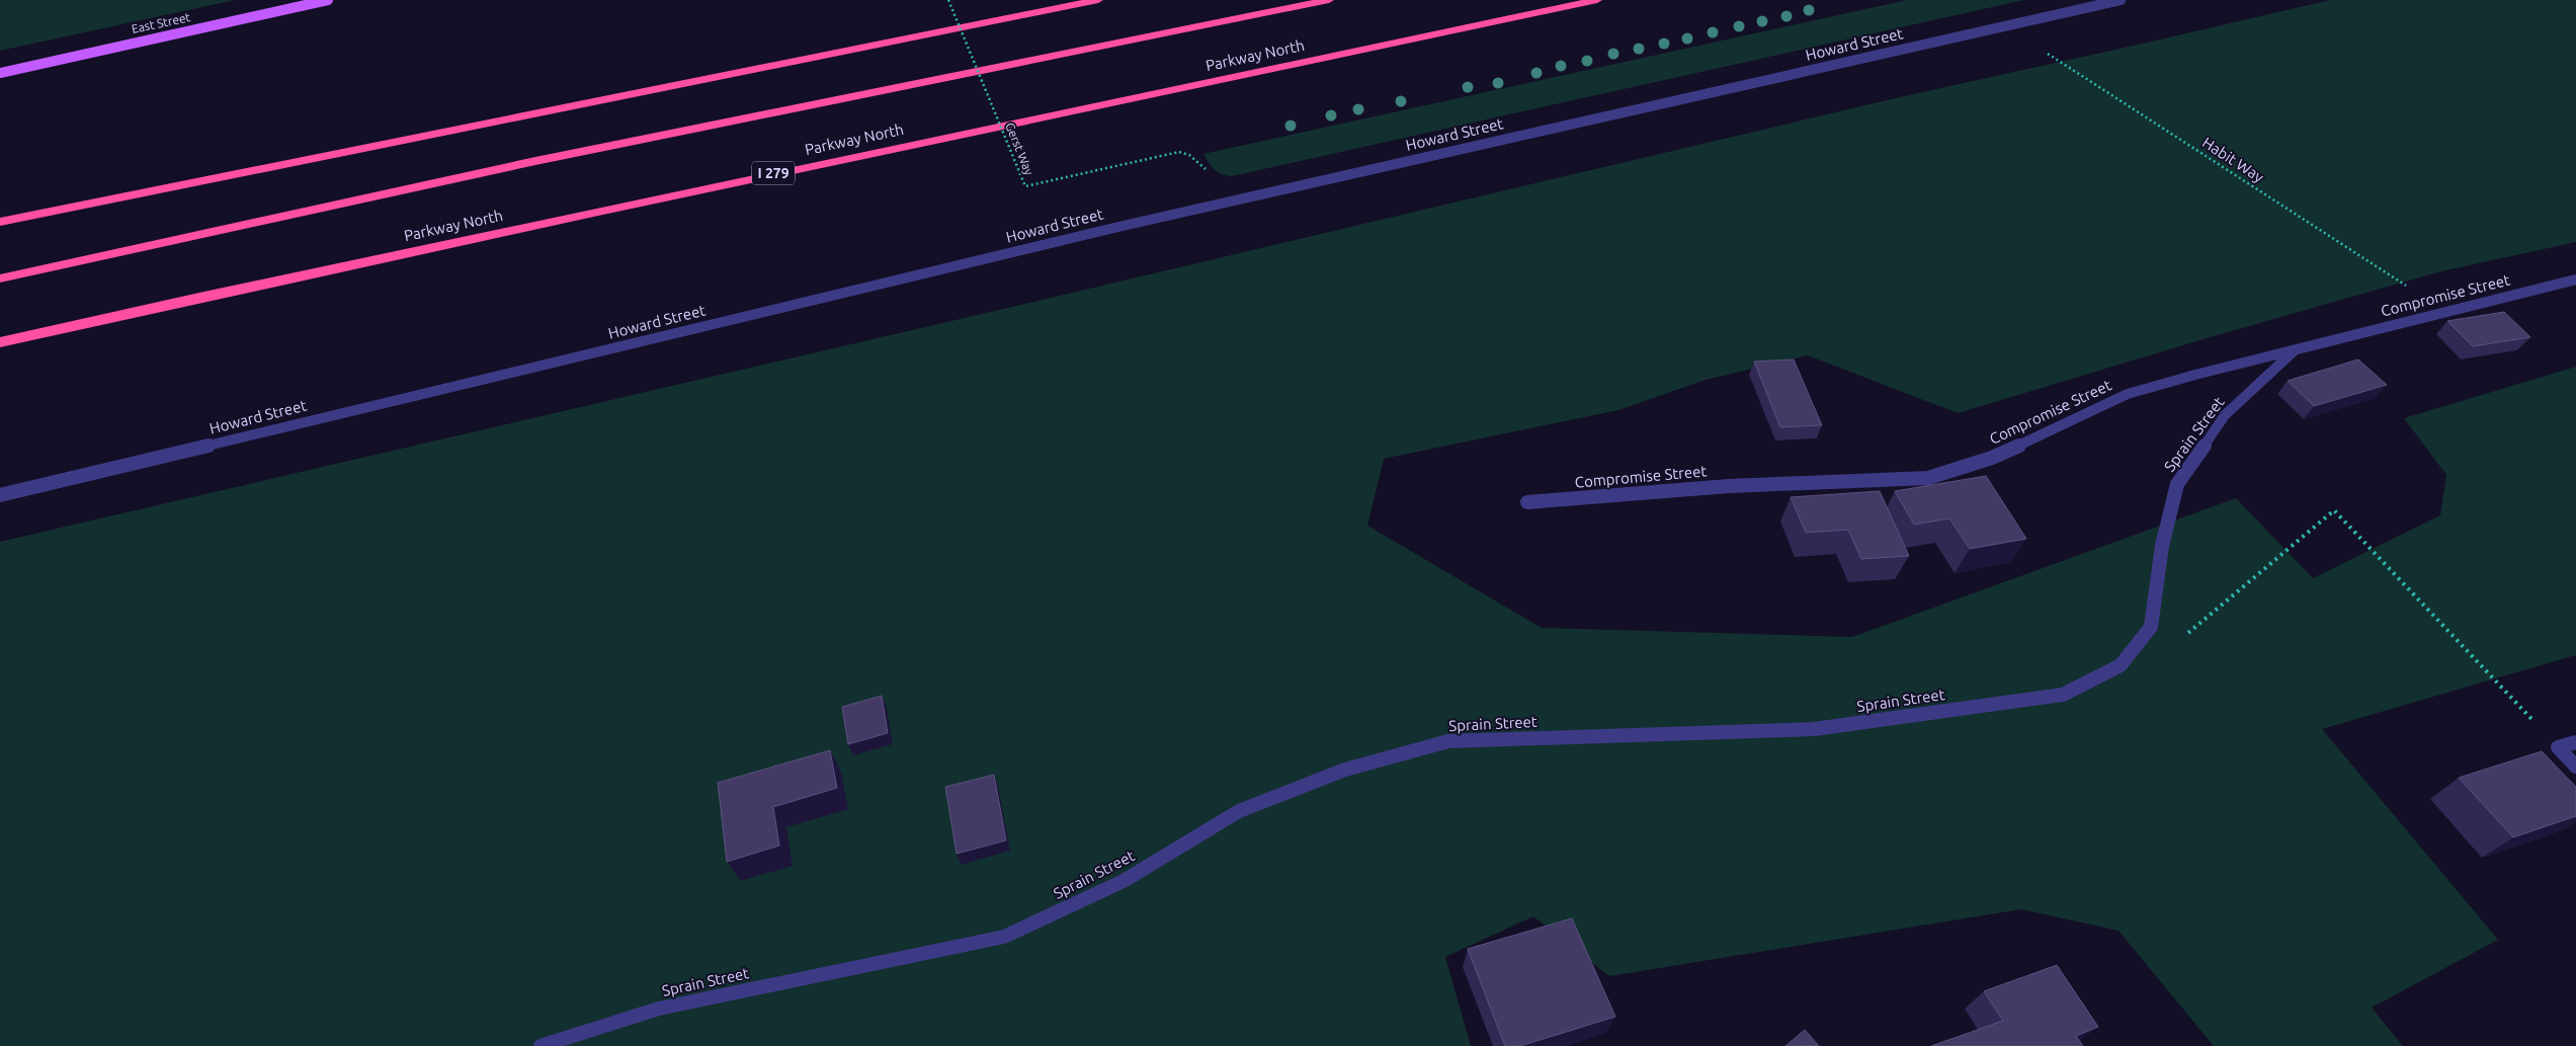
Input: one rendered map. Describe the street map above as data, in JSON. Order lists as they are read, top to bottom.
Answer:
{
  "streets": {
    "highway": ["Parkway North", "I 279"],
    "main road": ["East Street"],
    "street": ["Howard Street", "Compromise Street", "Sprain Street"],
    "path": ["Gerst Way", "Habit Way"]
  },
  "crossings": [
    ["Howard Street", "Habit Way"],
    ["Habit Way", "Compromise Street"],
    ["Compromise Street", "Sprain Street"]
  ]
}
